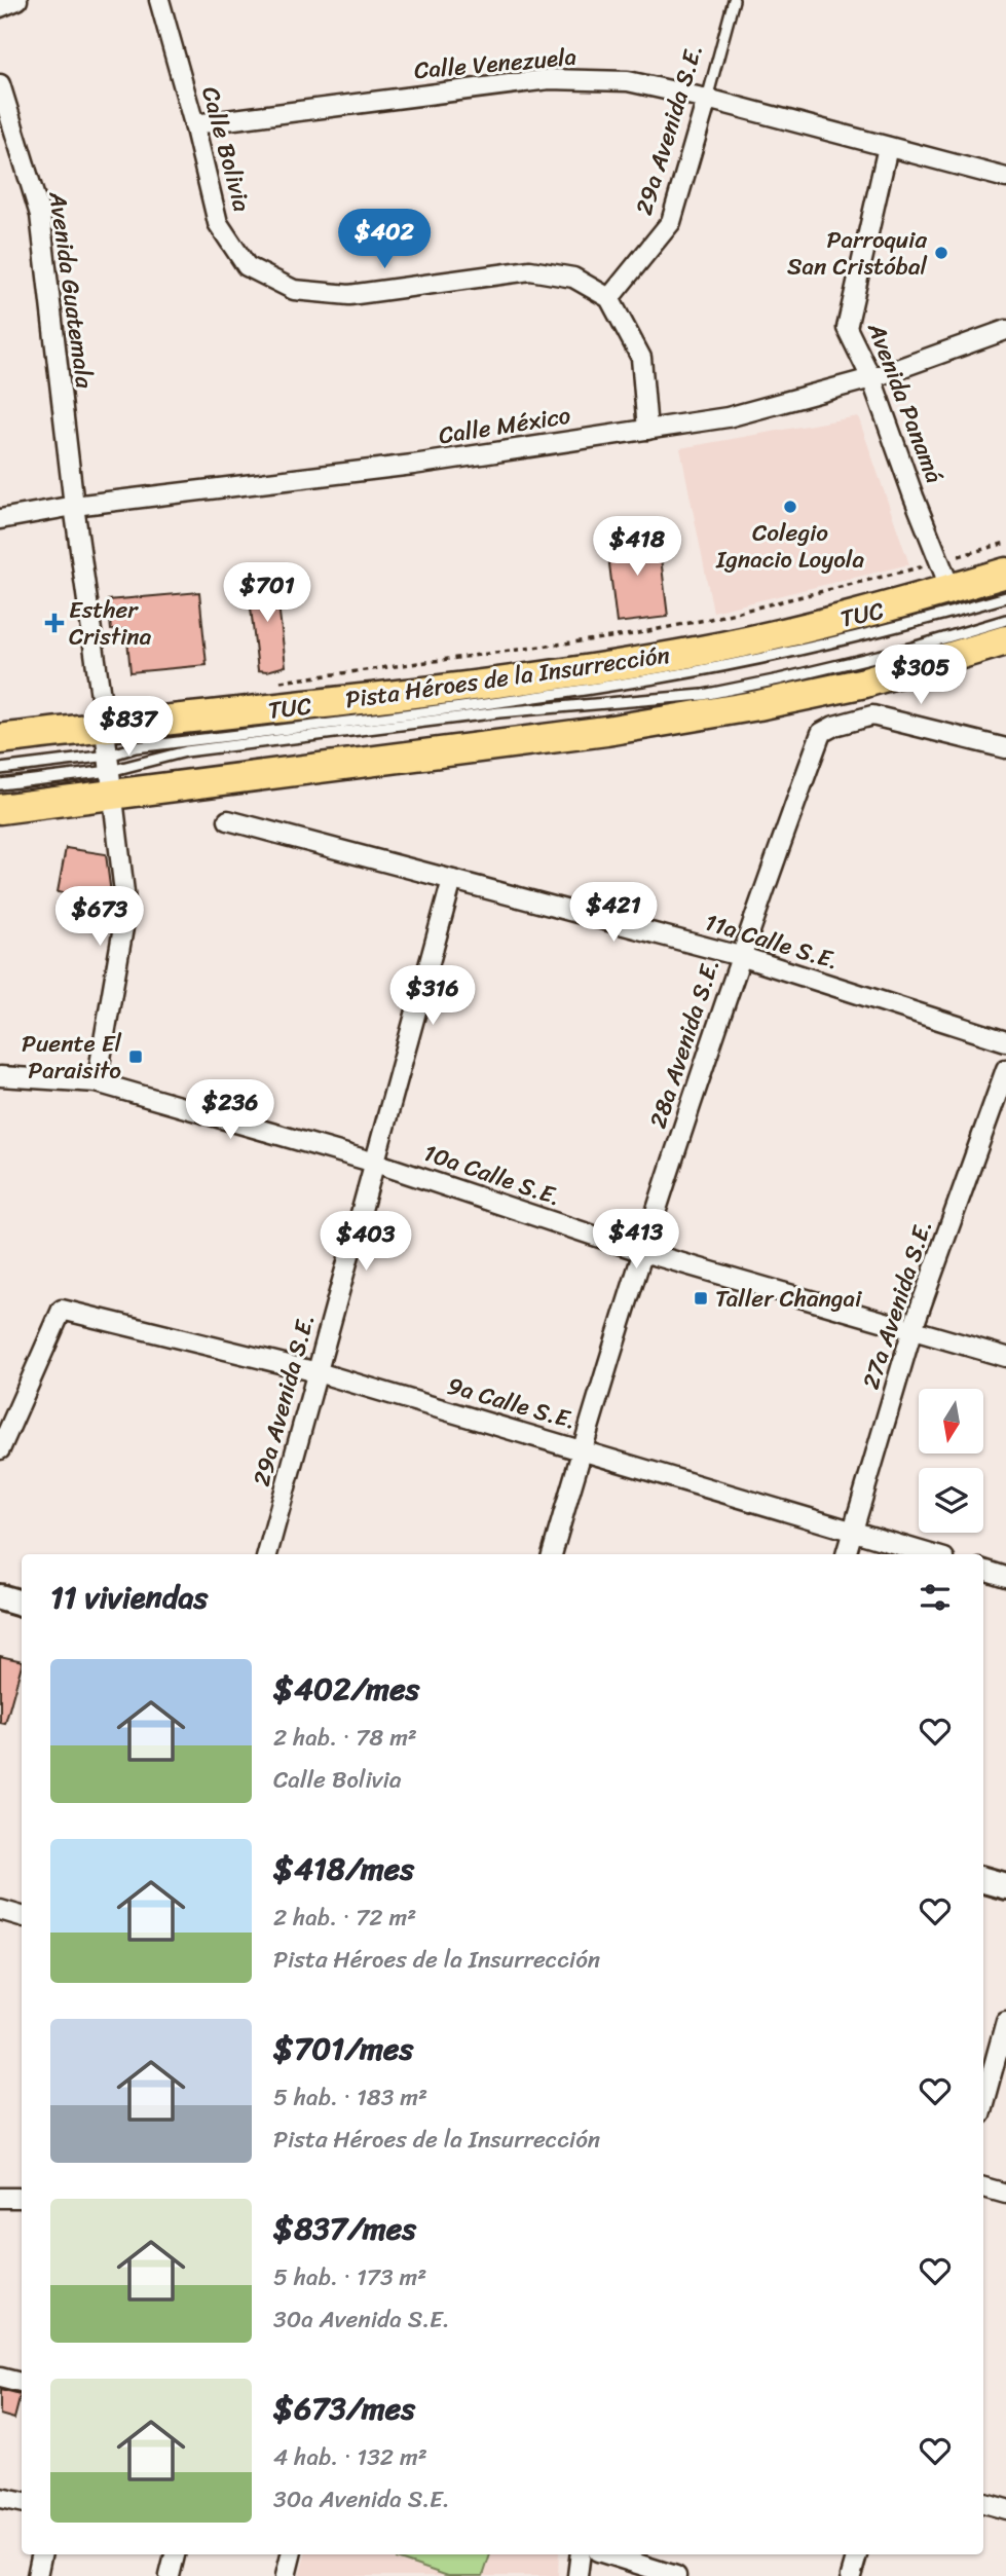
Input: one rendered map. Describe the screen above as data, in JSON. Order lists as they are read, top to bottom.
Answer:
{
  "streets": {
    "main road": ["Pista Héroes de la Insurrección"],
    "street": [
      "Calle Venezuela",
      "29a Avenida S.E.",
      "Calle Bolivia",
      "Avenida Guatemala",
      "Avenida Panamá",
      "Calle México",
      "11a Calle S.E.",
      "28a Avenida S.E.",
      "10a Calle S.E.",
      "27a Avenida S.E.",
      "9a Calle S.E."
    ],
    "lane": ["TUC"]
  },
  "crossings": [
    ["Calle Venezuela", "29a Avenida S.E."],
    ["Calle Venezuela", "Calle Bolivia"],
    ["Calle Venezuela", "Avenida Panamá"],
    ["29a Avenida S.E.", "Calle Bolivia"],
    ["29a Avenida S.E.", "11a Calle S.E."],
    ["29a Avenida S.E.", "10a Calle S.E."],
    ["29a Avenida S.E.", "9a Calle S.E."],
    ["Avenida Guatemala", "Calle México"],
    ["Avenida Guatemala", "TUC"],
    ["Avenida Guatemala", "Pista Héroes de la Insurrección"],
    ["Avenida Guatemala", "10a Calle S.E."],
    ["Avenida Panamá", "Calle México"],
    ["Avenida Panamá", "Pista Héroes de la Insurrección"],
    ["11a Calle S.E.", "28a Avenida S.E."],
    ["28a Avenida S.E.", "10a Calle S.E."],
    ["28a Avenida S.E.", "9a Calle S.E."],
    ["10a Calle S.E.", "27a Avenida S.E."],
    ["27a Avenida S.E.", "9a Calle S.E."]
  ],
  "places": {
    "other": ["Parroquia San Cristóbal", "Colegio Ignacio Loyola"],
    "health": ["Esther Cristina"],
    "transit": ["Puente El Paraisito", "Taller Changai"]
  },
  "north": "bottom",
  "page": {
    "price": [
      "$402",
      "$418",
      "$701",
      "$305",
      "$837",
      "$421",
      "$673",
      "$316",
      "$236",
      "$413",
      "$403"
    ],
    "heading": "11 viviendas",
    "list": [
      {
        "name": "$402/mes",
        "note": "2 hab. · 78 m² · Calle Bolivia"
      },
      {
        "name": "$418/mes",
        "note": "2 hab. · 72 m² · Pista Héroes de la Insurrección"
      },
      {
        "name": "$701/mes",
        "note": "5 hab. · 183 m² · Pista Héroes de la Insurrección"
      },
      {
        "name": "$837/mes",
        "note": "5 hab. · 173 m² · 30a Avenida S.E."
      },
      {
        "name": "$673/mes",
        "note": "4 hab. · 132 m² · 30a Avenida S.E."
      }
    ]
  }
}
